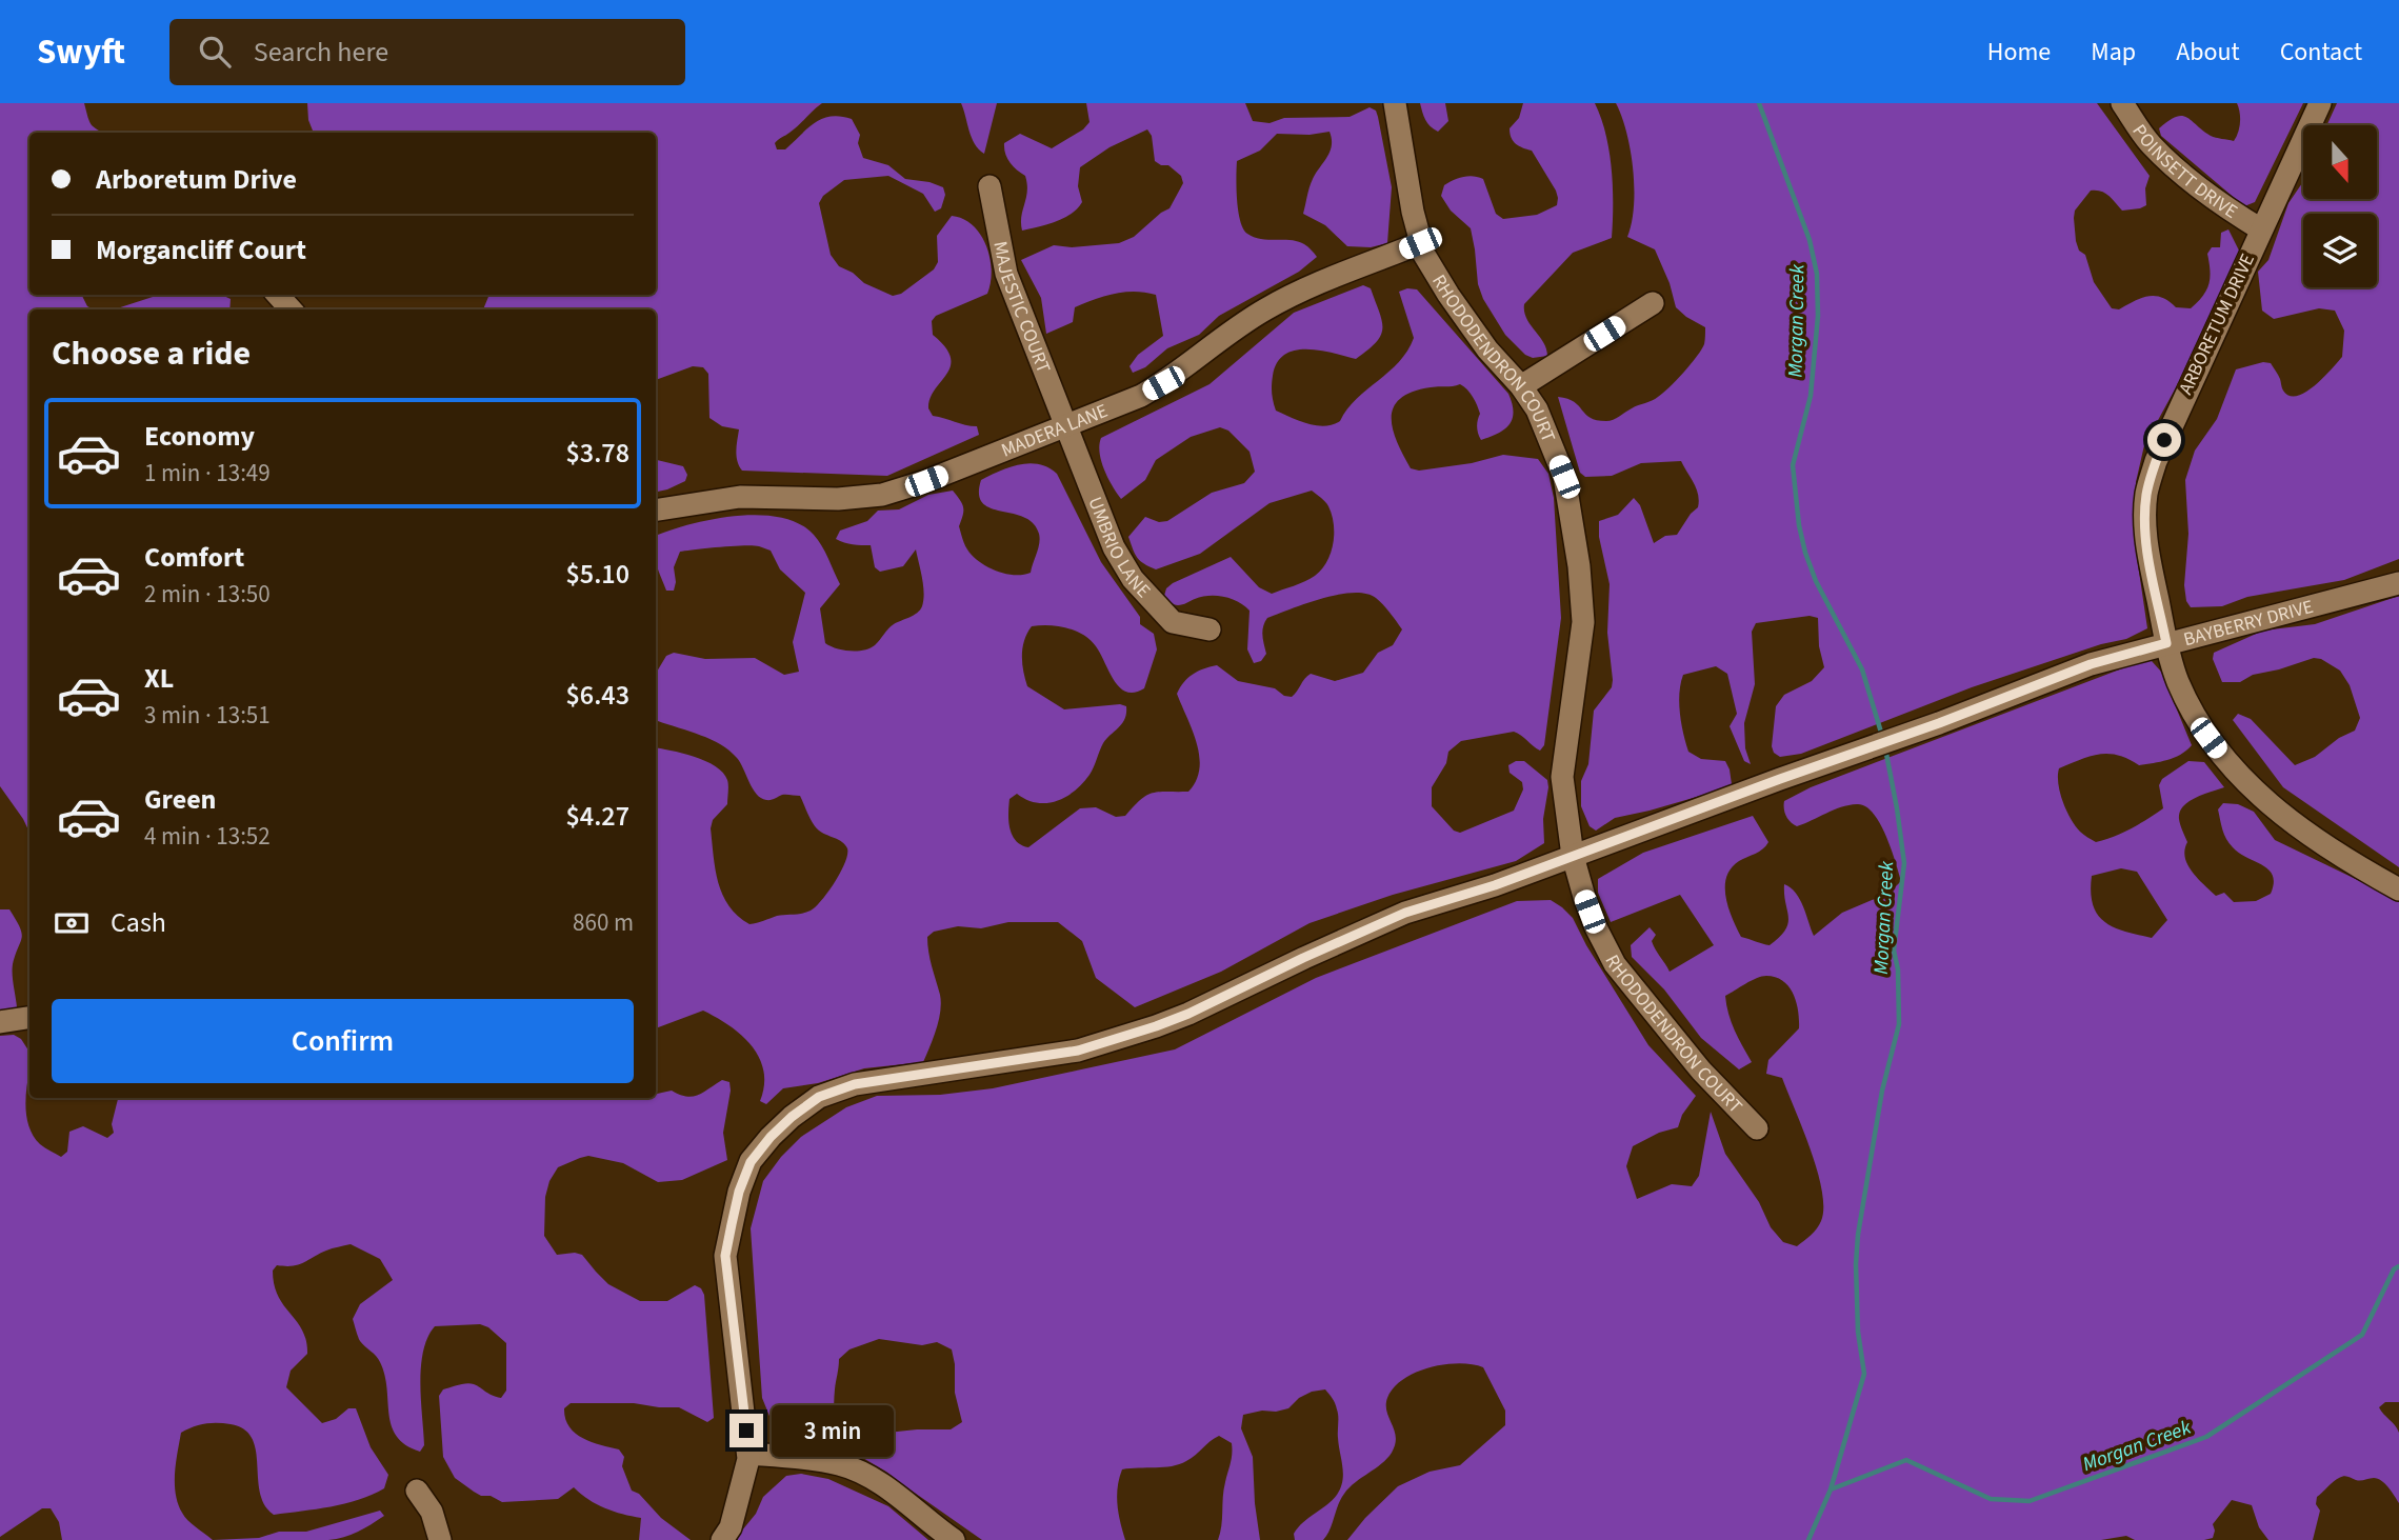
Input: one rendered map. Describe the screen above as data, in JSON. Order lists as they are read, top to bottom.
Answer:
{
  "streets": {
    "street": [
      "POINSETT DRIVE",
      "MAJESTIC COURT",
      "ARBORETUM DRIVE",
      "RHODODENDRON COURT",
      "MADERA LANE",
      "UMBRIO LANE",
      "BAYBERRY DRIVE"
    ]
  },
  "crossings": [
    ["POINSETT DRIVE", "ARBORETUM DRIVE"],
    ["MAJESTIC COURT", "MADERA LANE"],
    ["MAJESTIC COURT", "UMBRIO LANE"],
    ["ARBORETUM DRIVE", "BAYBERRY DRIVE"],
    ["RHODODENDRON COURT", "MADERA LANE"],
    ["RHODODENDRON COURT", "BAYBERRY DRIVE"],
    ["MADERA LANE", "UMBRIO LANE"]
  ],
  "water": ["Morgan Creek"],
  "north": "bottom",
  "page": {
    "header": "Swyft",
    "search": "Search here",
    "nav": [
      "Home",
      "Map",
      "About",
      "Contact"
    ],
    "banner": ["Arboretum Drive", "Morgancliff Court"],
    "heading": "Choose a ride",
    "list": [
      {
        "name": "Economy",
        "note": "1 min · 13:49",
        "value": "$3.78"
      },
      {
        "name": "Comfort",
        "note": "2 min · 13:50",
        "value": "$5.10"
      },
      {
        "name": "XL",
        "note": "3 min · 13:51",
        "value": "$6.43"
      },
      {
        "name": "Green",
        "note": "4 min · 13:52",
        "value": "$4.27"
      }
    ],
    "pay": ["Cash", "860 m"],
    "buttons": "Confirm",
    "bubble": "3 min"
  }
}
